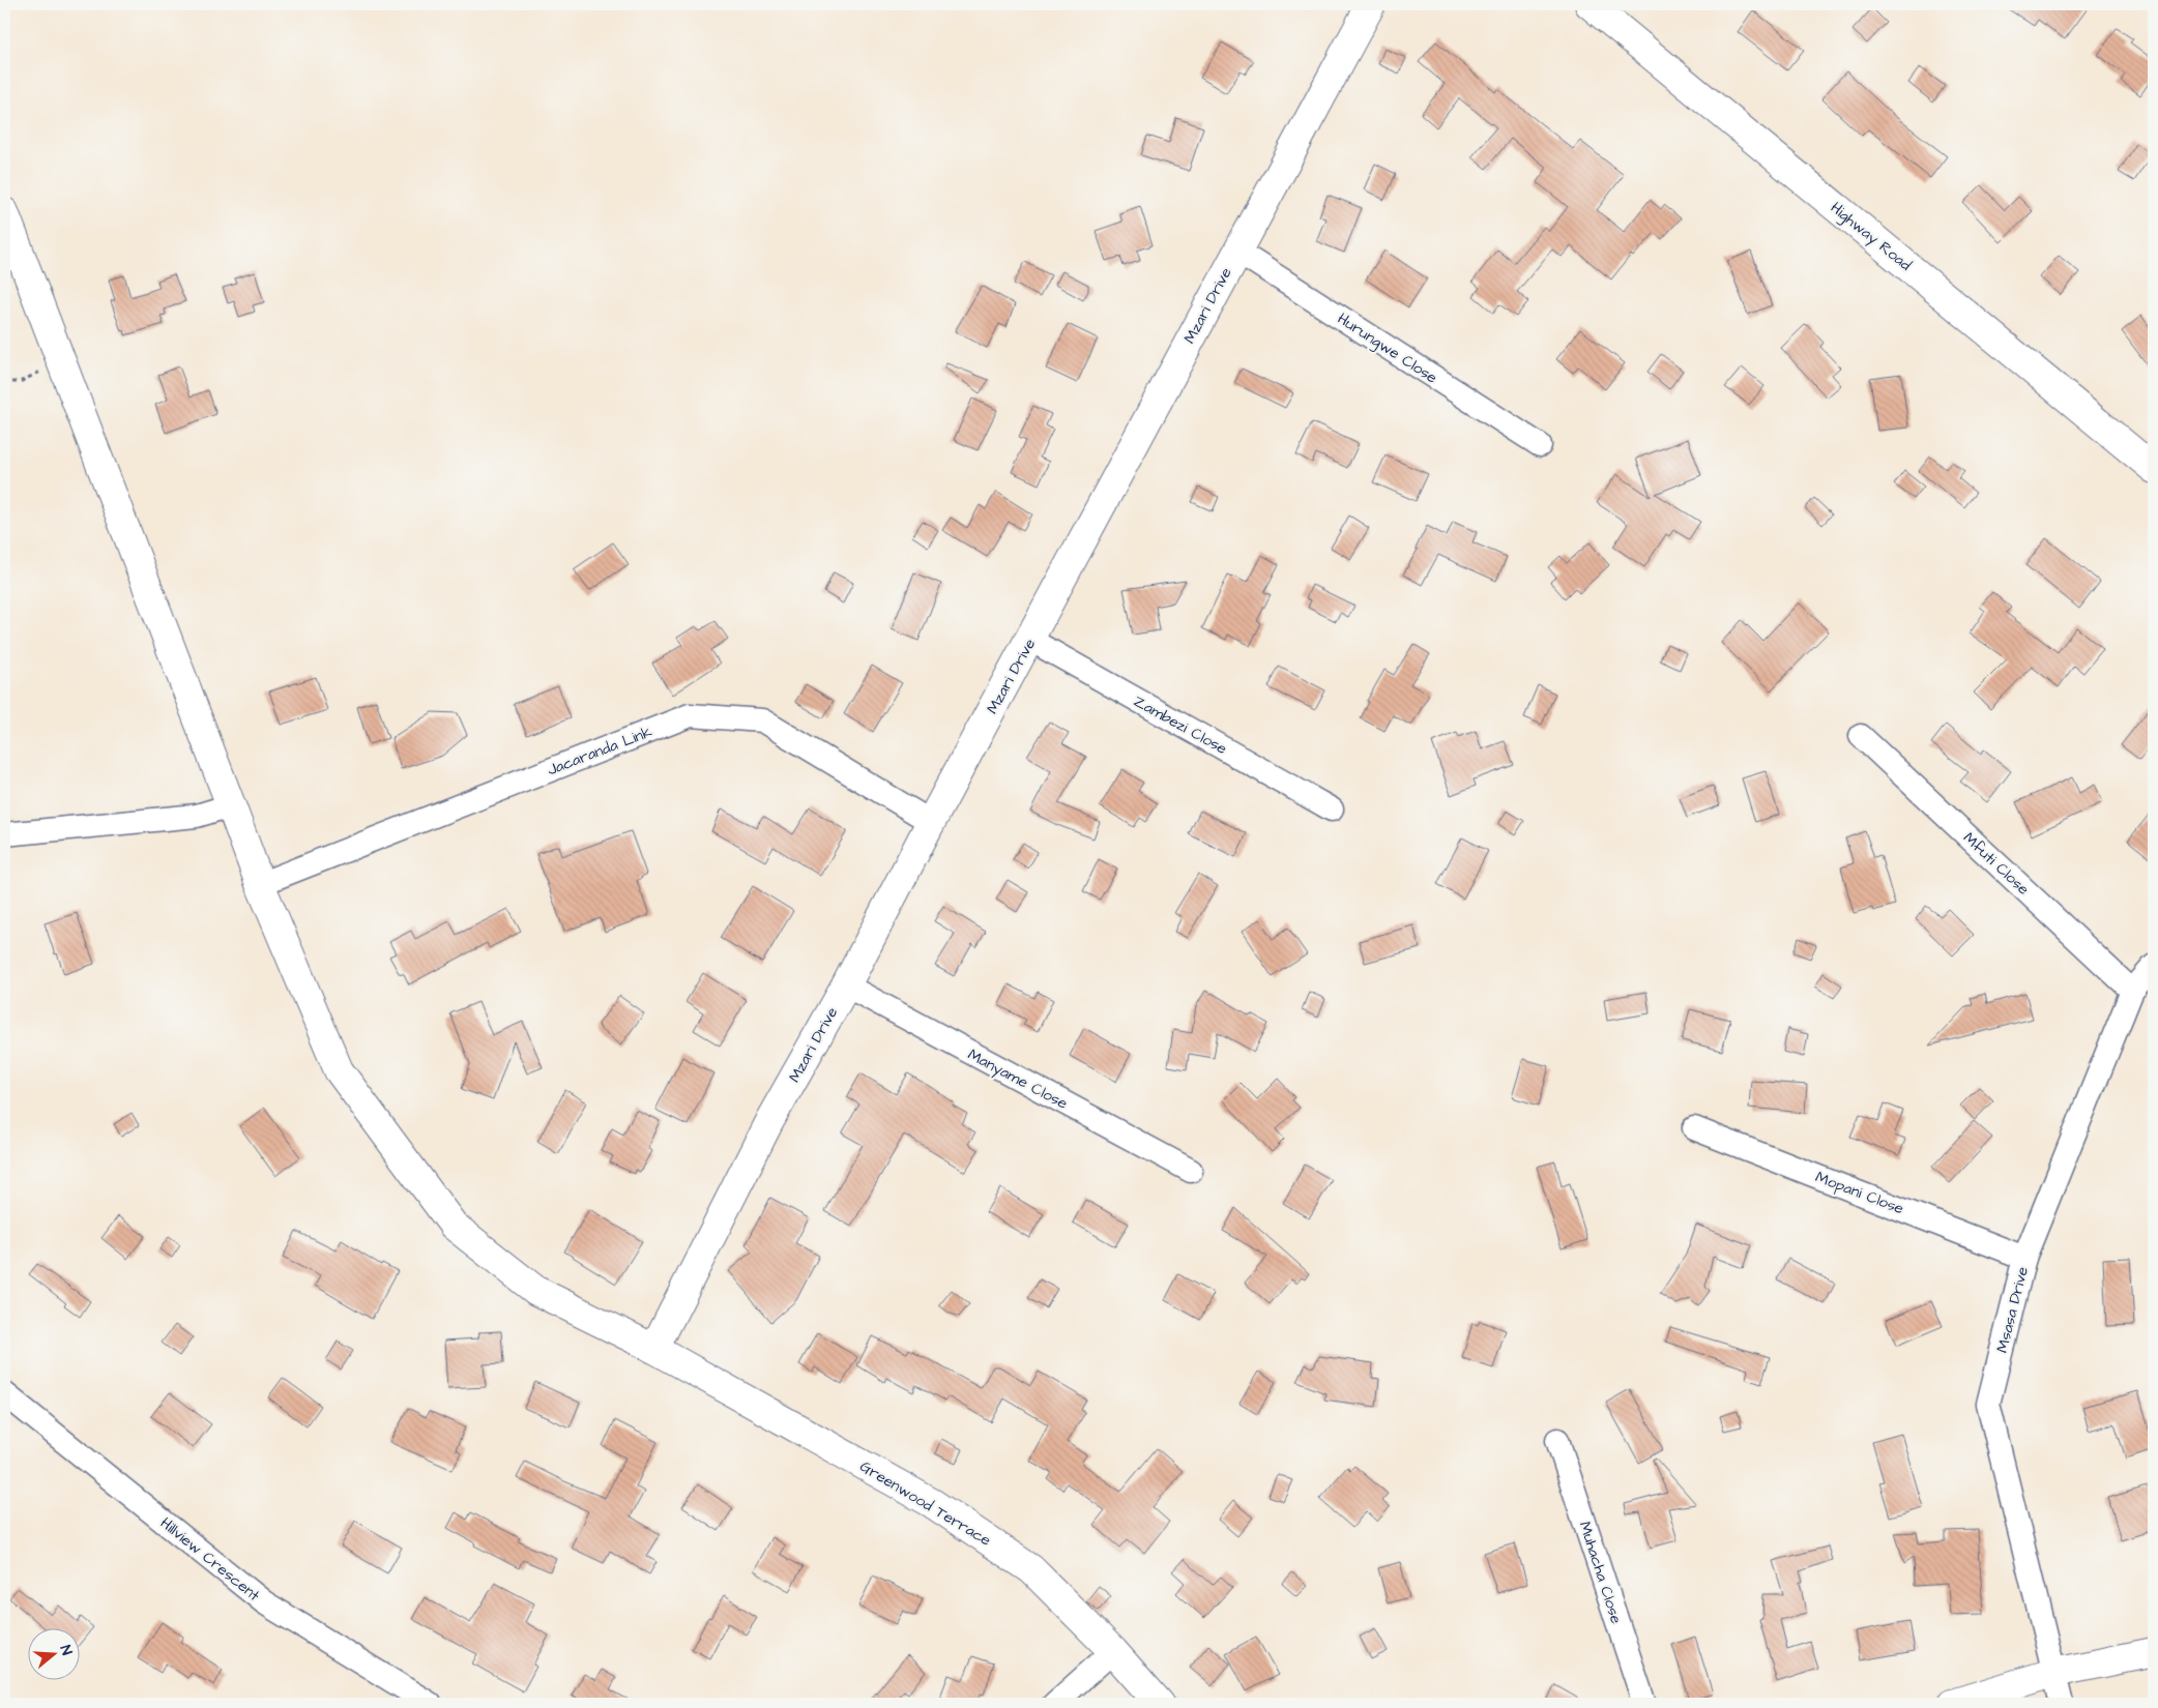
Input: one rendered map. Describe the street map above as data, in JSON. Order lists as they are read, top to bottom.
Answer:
{
  "streets": {
    "street": [
      "Highway Road",
      "Mzari Drive",
      "Hurungwe Close",
      "Zambezi Close",
      "Jacaranda Link",
      "Mfuti Close",
      "Manyame Close",
      "Mopani Close",
      "Msasa Drive",
      "Greenwood Terrace",
      "Hillview Crescent",
      "Muhacha Close"
    ]
  },
  "crossings": [
    ["Mzari Drive", "Hurungwe Close"],
    ["Mzari Drive", "Zambezi Close"],
    ["Mzari Drive", "Jacaranda Link"],
    ["Mzari Drive", "Manyame Close"],
    ["Mzari Drive", "Greenwood Terrace"],
    ["Jacaranda Link", "Greenwood Terrace"],
    ["Mfuti Close", "Msasa Drive"],
    ["Mopani Close", "Msasa Drive"]
  ],
  "north": "right"
}
